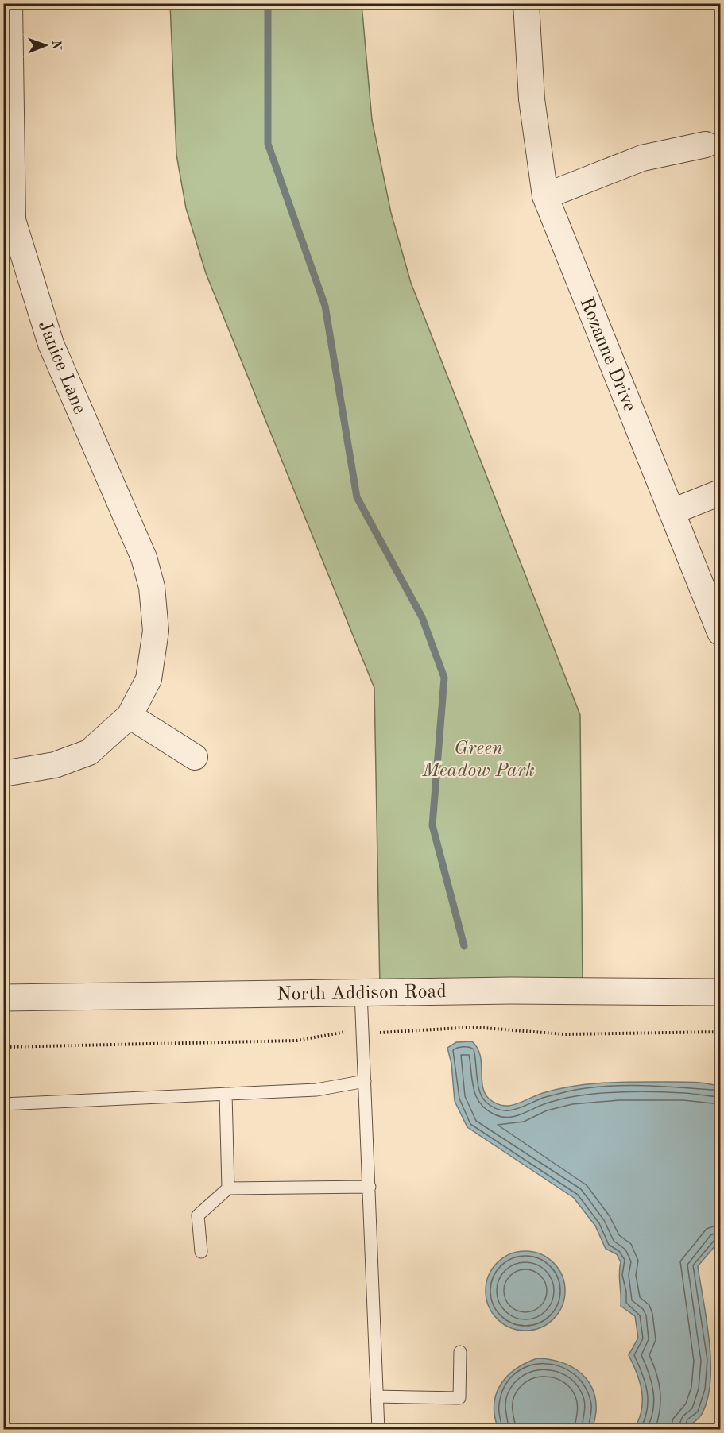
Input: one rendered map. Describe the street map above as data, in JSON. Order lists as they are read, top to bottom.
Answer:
{
  "streets": {
    "street": ["Rozanne Drive", "Janice Lane", "North Addison Road"]
  },
  "parks": ["Green Meadow Park"],
  "north": "right"
}
